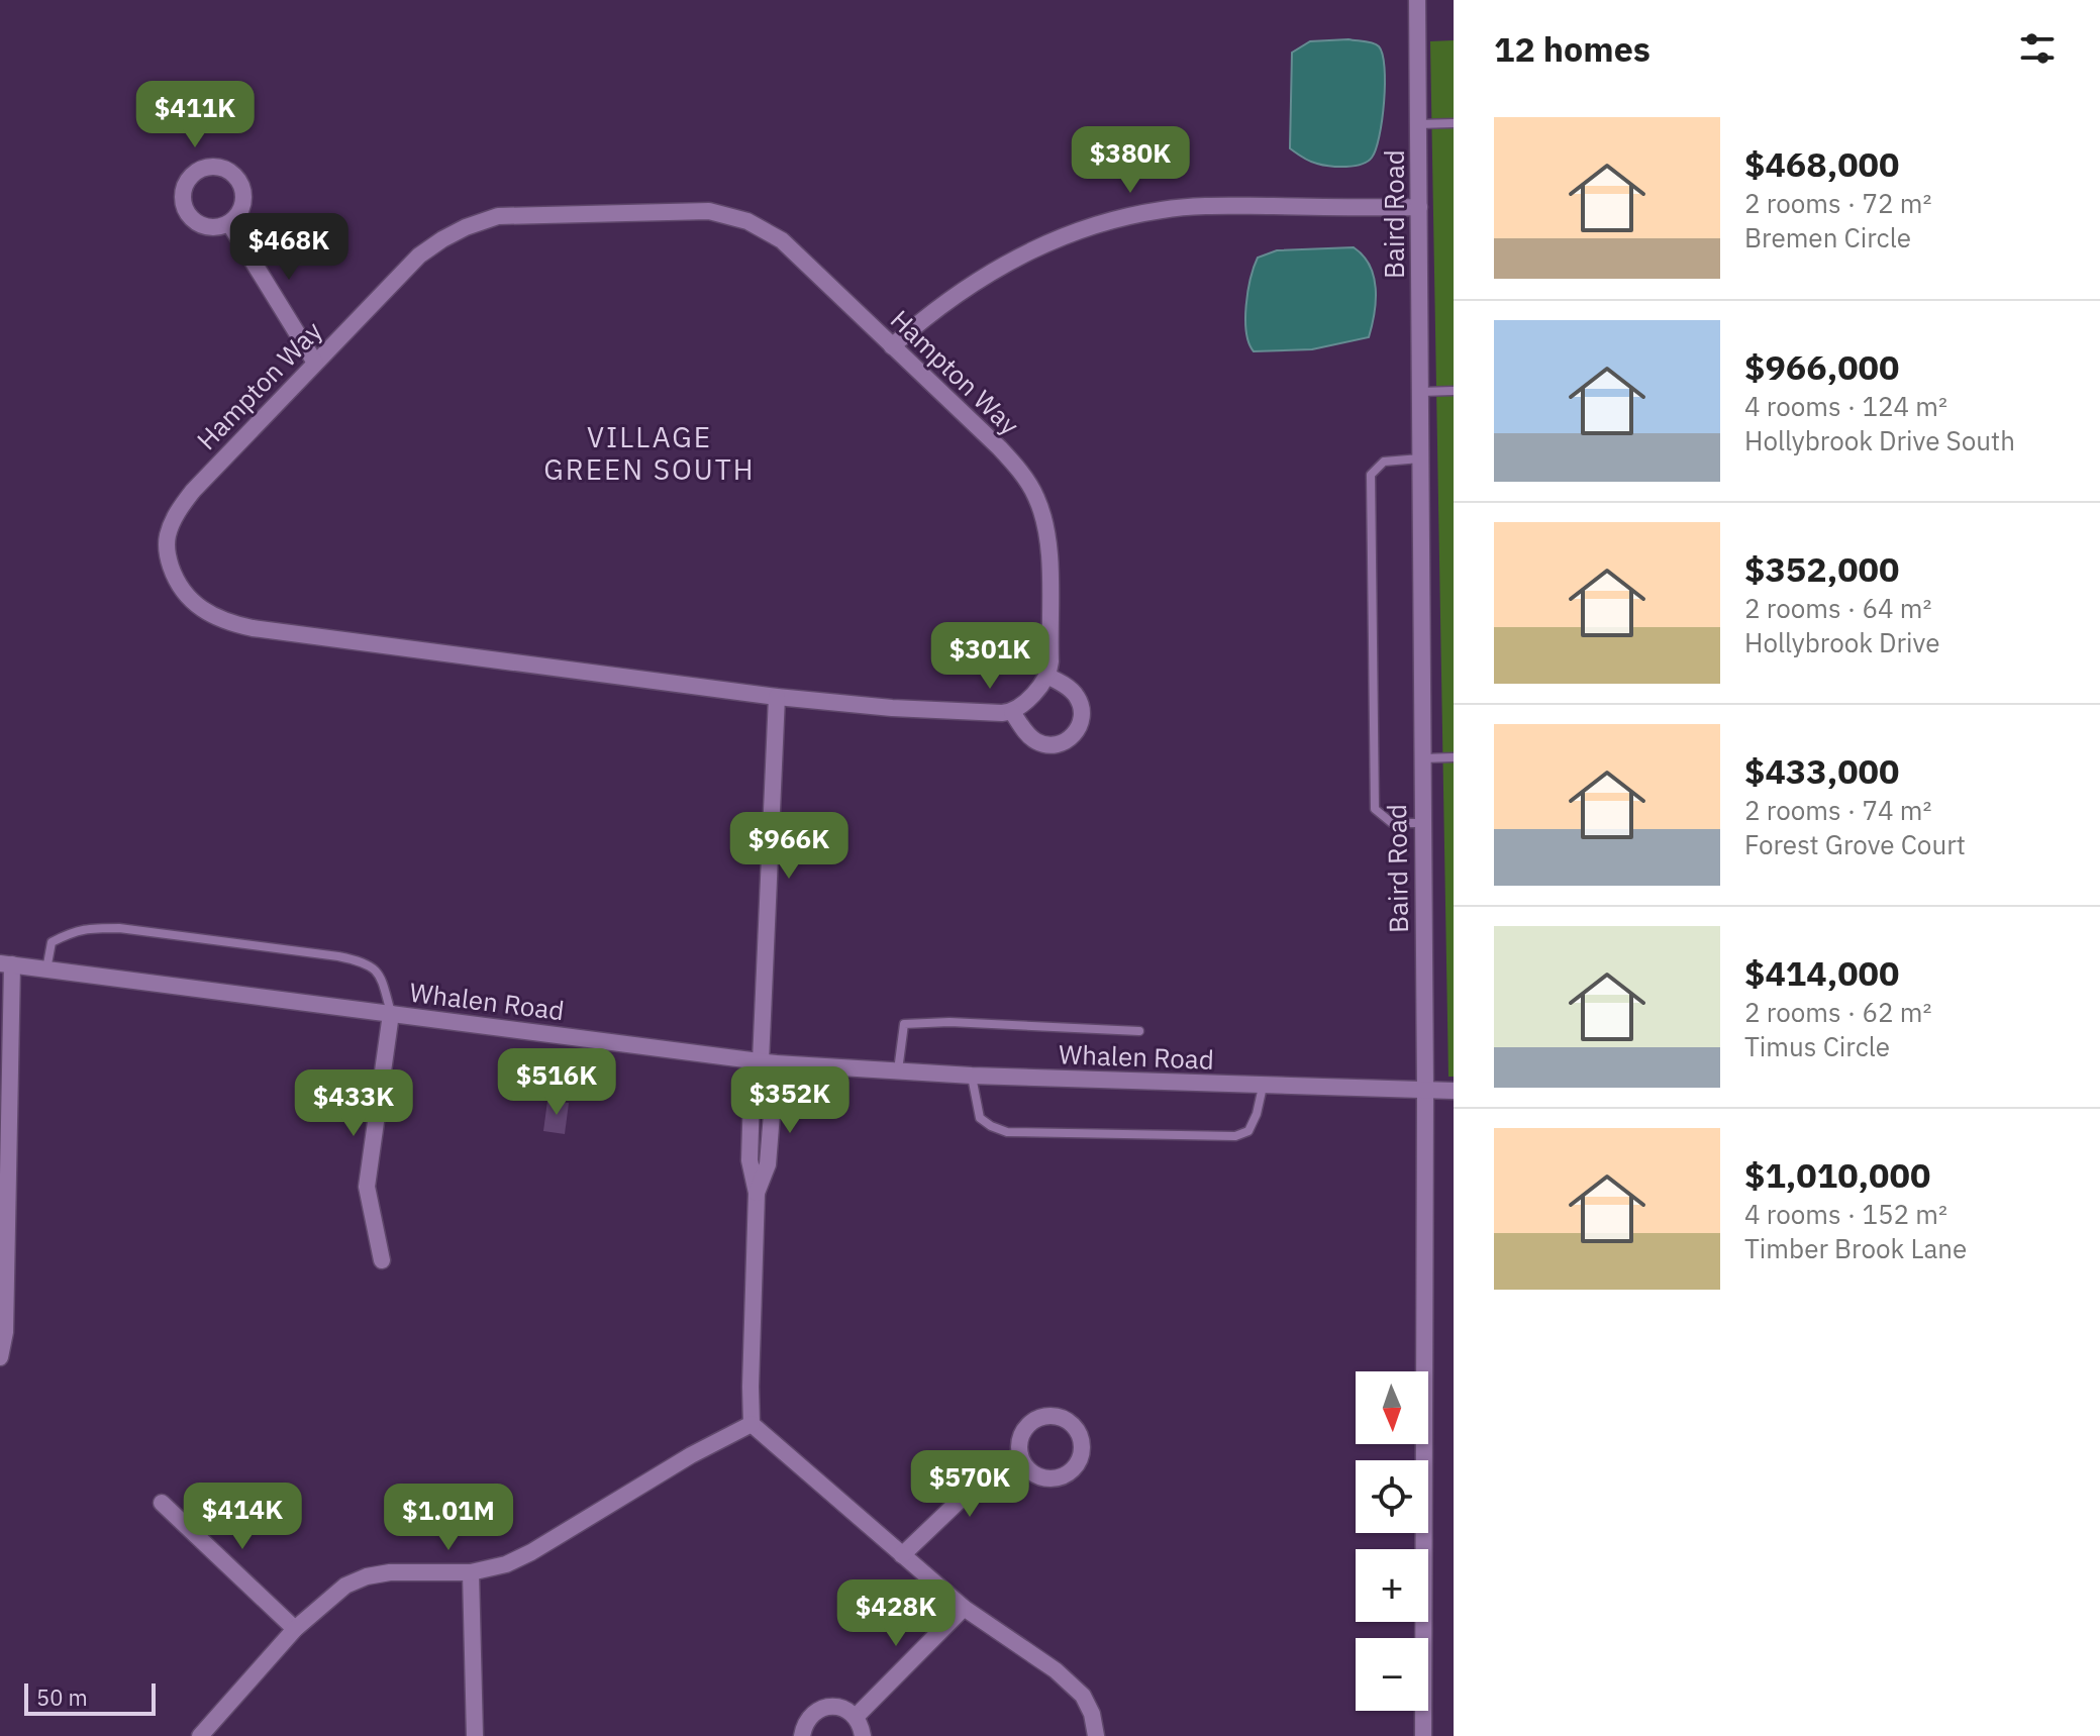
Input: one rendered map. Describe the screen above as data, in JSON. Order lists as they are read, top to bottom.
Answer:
{
  "streets": {
    "street": ["Baird Road", "Hampton Way", "Whalen Road"]
  },
  "crossings": [
    ["Baird Road", "Whalen Road"]
  ],
  "districts": ["VILLAGE GREEN SOUTH"],
  "scale_bar": "50 m",
  "north": "bottom",
  "page": {
    "heading": "12 homes",
    "price": [
      "$411K",
      "$380K",
      "$468K",
      "$301K",
      "$966K",
      "$516K",
      "$352K",
      "$433K",
      "$570K",
      "$414K",
      "$1.01M",
      "$428K"
    ],
    "list": [
      {
        "name": "$468,000",
        "note": "2 rooms · 72 m² · Bremen Circle"
      },
      {
        "name": "$966,000",
        "note": "4 rooms · 124 m² · Hollybrook Drive South"
      },
      {
        "name": "$352,000",
        "note": "2 rooms · 64 m² · Hollybrook Drive"
      },
      {
        "name": "$433,000",
        "note": "2 rooms · 74 m² · Forest Grove Court"
      },
      {
        "name": "$414,000",
        "note": "2 rooms · 62 m² · Timus Circle"
      },
      {
        "name": "$1,010,000",
        "note": "4 rooms · 152 m² · Timber Brook Lane"
      }
    ],
    "map_buttons": ["+", "−"],
    "scale": "50 m"
  }
}
